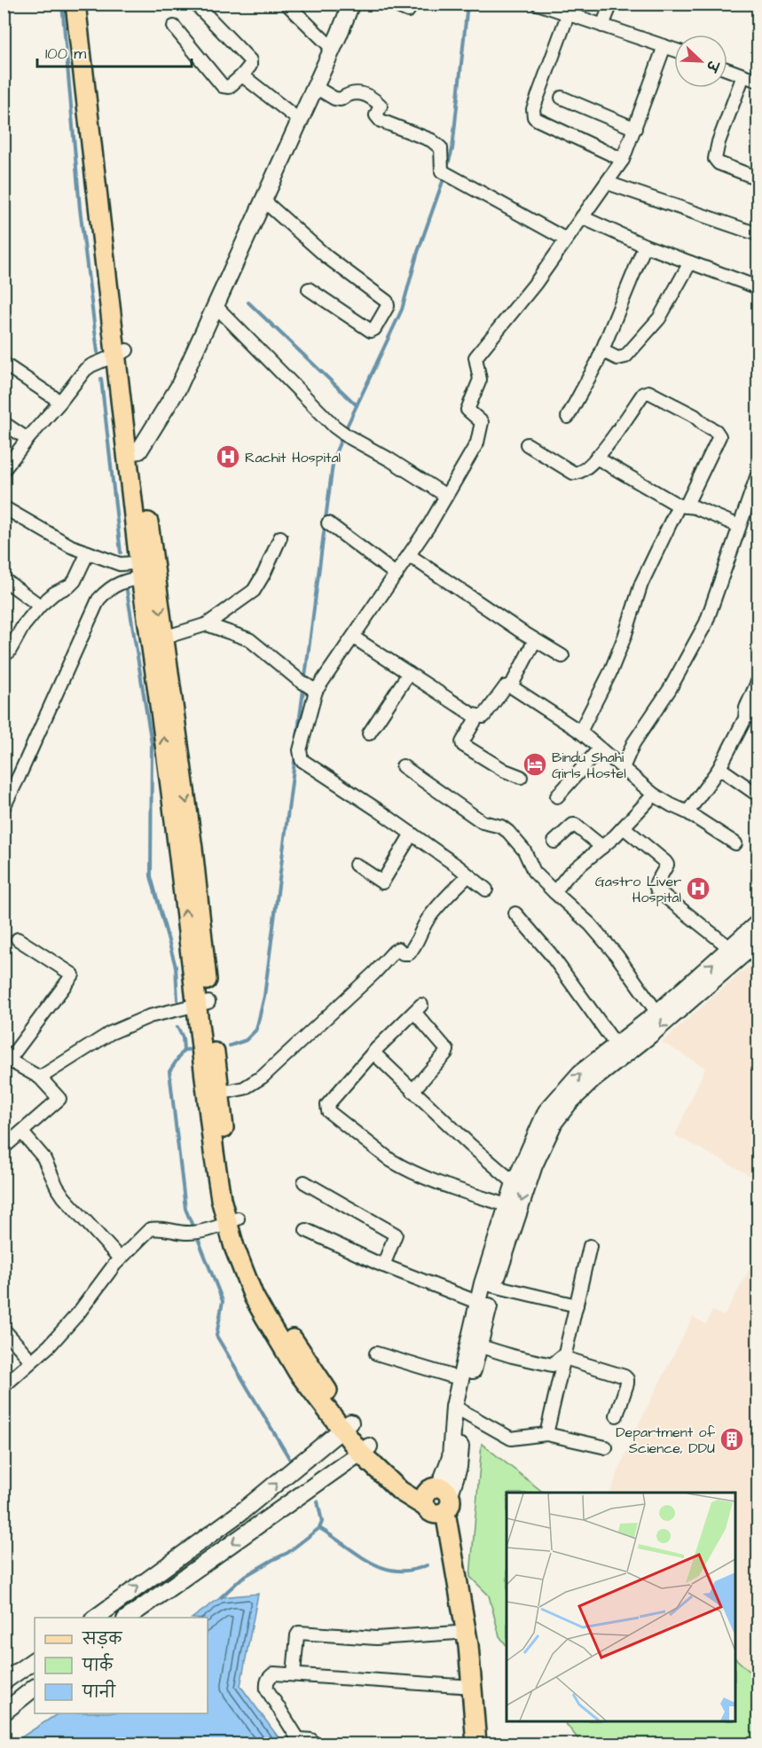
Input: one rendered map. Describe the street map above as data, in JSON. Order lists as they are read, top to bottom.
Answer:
{
  "places": {
    "hospital": ["Rachit Hospital", "Gastro Liver Hospital"],
    "hotel": ["Bindu Shahi Girls Hostel"],
    "building": ["Department of Science, DDU"]
  },
  "legend": ["सड़क", "पार्क", "पानी"],
  "scale_bar": "100 m",
  "north": "bottom right"
}
